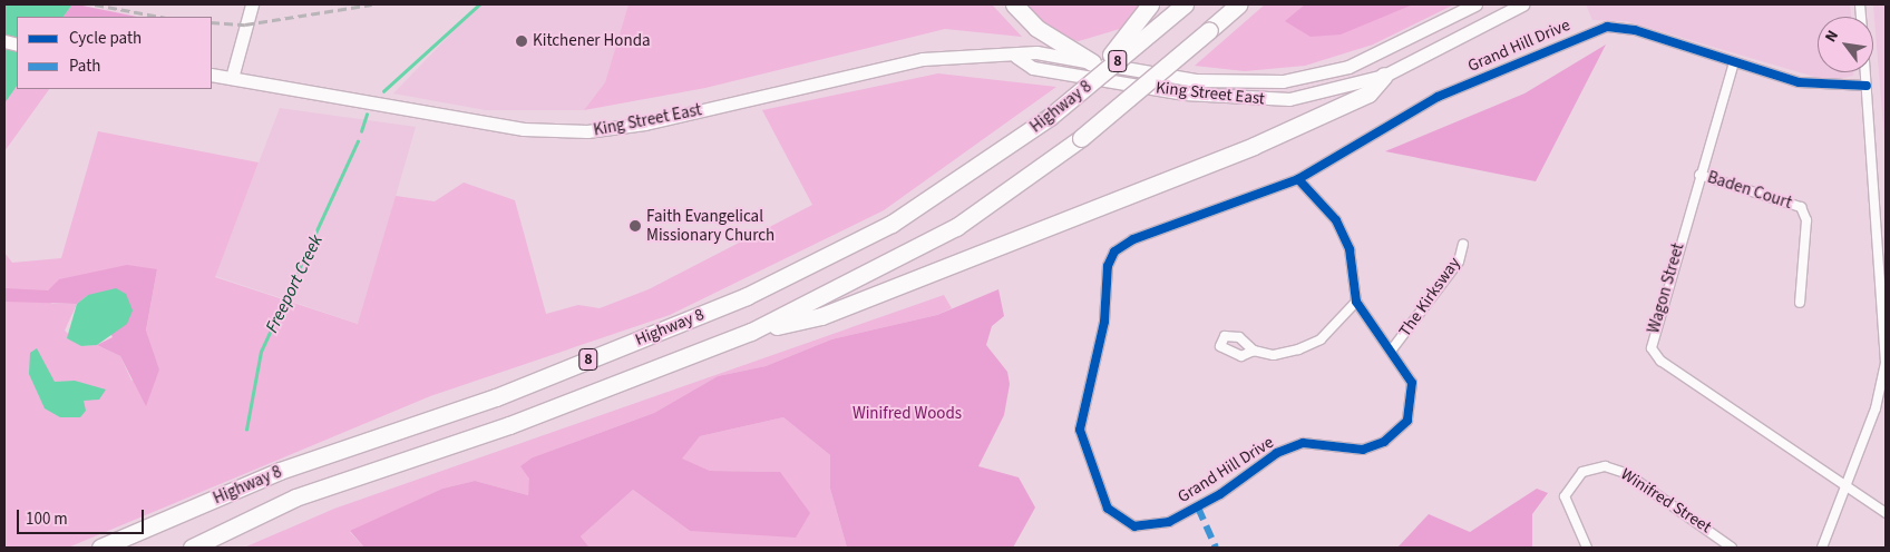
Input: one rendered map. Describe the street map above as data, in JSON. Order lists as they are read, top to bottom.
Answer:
{
  "streets": {
    "highway": ["8", "Highway 8"],
    "main road": ["King Street East"],
    "street": [
      "Grand Hill Drive",
      "Baden Court",
      "Wagon Street",
      "The Kirksway",
      "Winifred Street"
    ]
  },
  "crossings": [
    ["Grand Hill Drive", "Wagon Street"],
    ["Grand Hill Drive", "The Kirksway"],
    ["Baden Court", "Wagon Street"]
  ],
  "water": ["Freeport Creek"],
  "parks": ["Winifred Woods"],
  "places": ["Kitchener Honda", "Faith Evangelical Missionary Church"],
  "legend": ["Cycle path", "Path"],
  "scale_bar": "100 m",
  "north": "top left"
}
